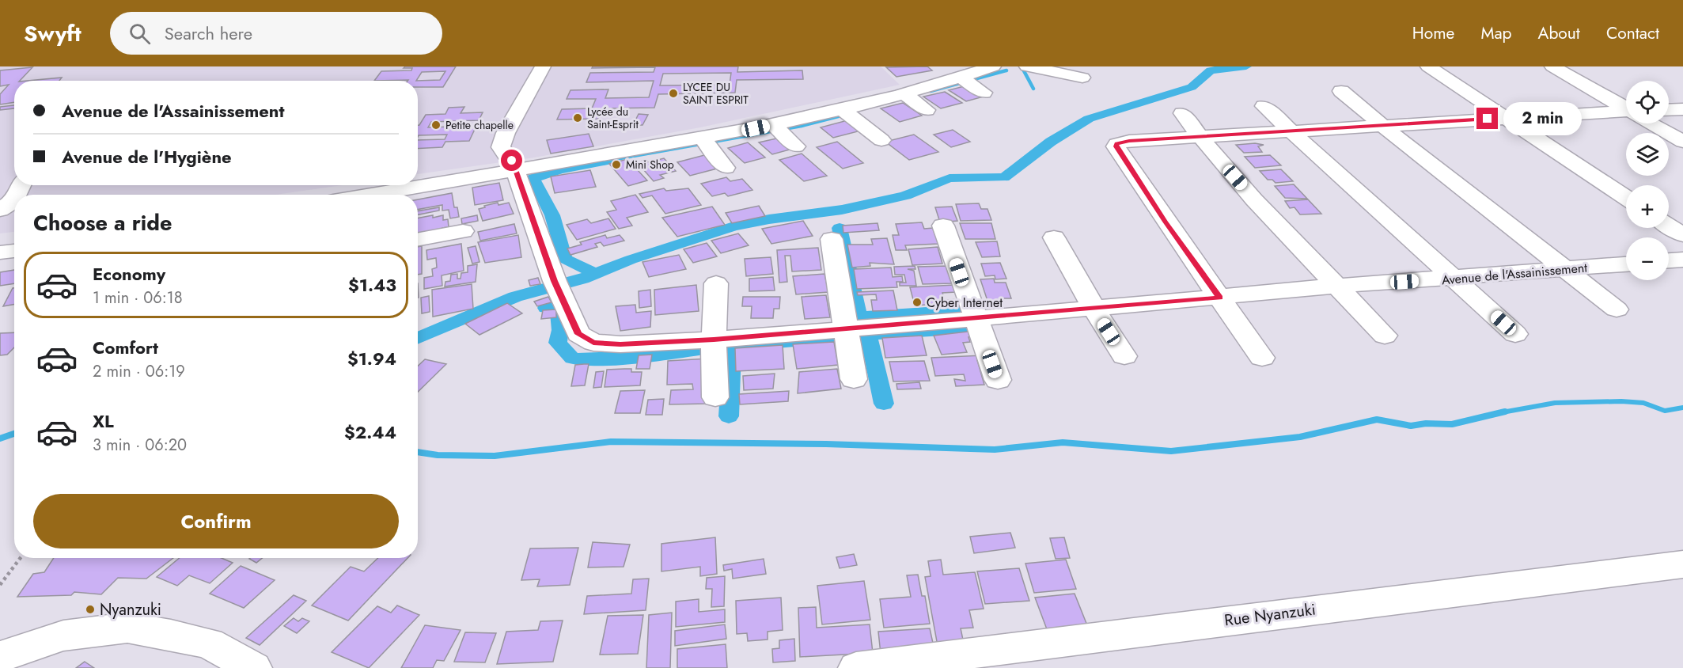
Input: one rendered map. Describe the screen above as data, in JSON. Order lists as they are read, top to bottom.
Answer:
{
  "streets": {
    "street": ["Avenue de l'Assainissement", "Rue Nyanzuki"]
  },
  "places": [
    "LYCEE DU SAINT ESPRIT",
    "Lycée du Saint-Esprit",
    "Petite chapelle",
    "Mini Shop",
    "Cyber Internet",
    "Nyanzuki"
  ],
  "page": {
    "header": "Swyft",
    "search": "Search here",
    "nav": [
      "Home",
      "Map",
      "About",
      "Contact"
    ],
    "map_buttons": ["+", "−"],
    "banner": ["Avenue de l'Assainissement", "Avenue de l'Hygiène"],
    "bubble": "2 min",
    "heading": "Choose a ride",
    "list": [
      {
        "name": "Economy",
        "note": "1 min · 06:18",
        "value": "$1.43"
      },
      {
        "name": "Comfort",
        "note": "2 min · 06:19",
        "value": "$1.94"
      },
      {
        "name": "XL",
        "note": "3 min · 06:20",
        "value": "$2.44"
      }
    ],
    "buttons": "Confirm"
  }
}
